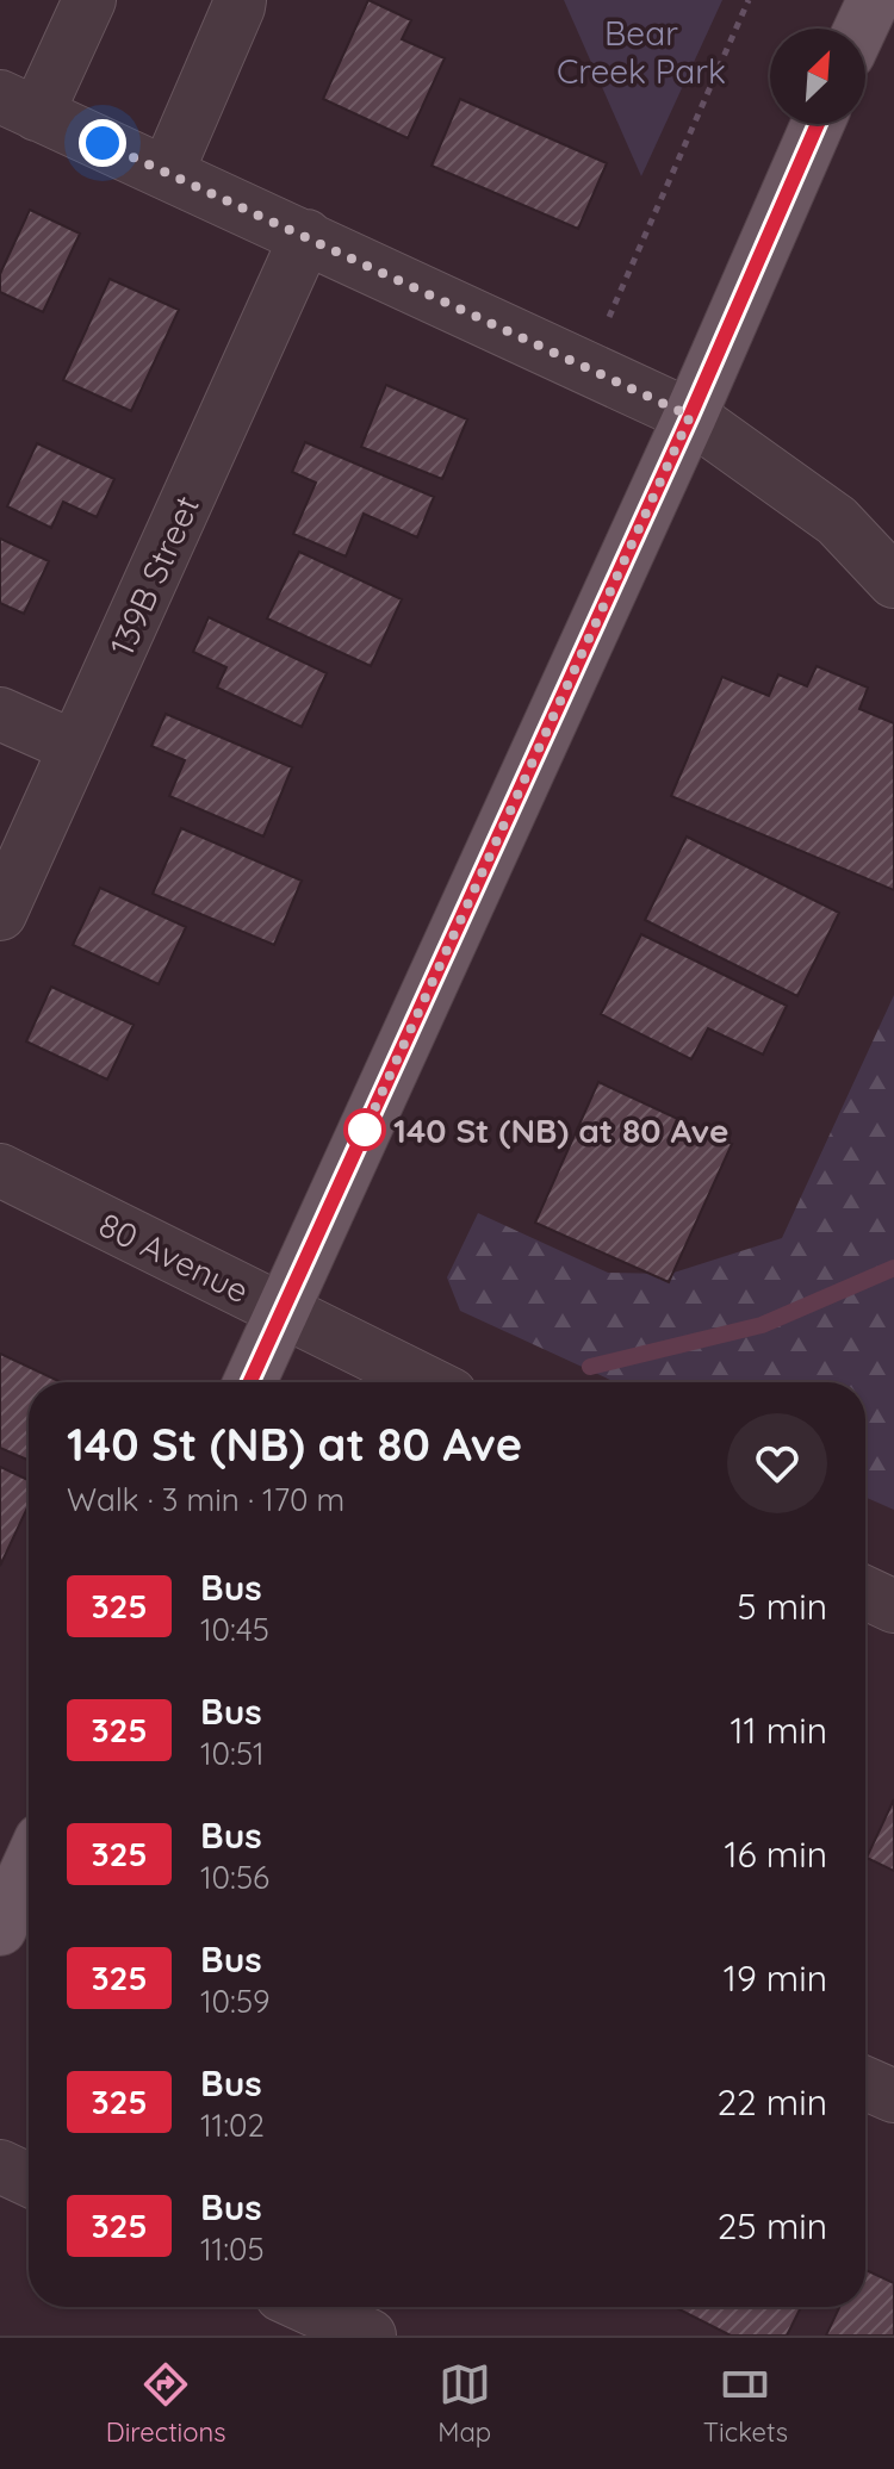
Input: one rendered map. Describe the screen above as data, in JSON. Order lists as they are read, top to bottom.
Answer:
{
  "streets": {
    "street": ["139B Street", "80 Avenue"]
  },
  "parks": ["Bear Creek Park"],
  "places": ["140 St (NB) at 80 Ave"],
  "lines": ["bus line 325"],
  "north": "top right",
  "page": {
    "heading": ["140 St (NB) at 80 Ave", "Walk · 3 min · 170 m"],
    "list": [
      {
        "mark": "325",
        "name": "Bus",
        "note": "10:45",
        "value": "5 min"
      },
      {
        "mark": "325",
        "name": "Bus",
        "note": "10:51",
        "value": "11 min"
      },
      {
        "mark": "325",
        "name": "Bus",
        "note": "10:56",
        "value": "16 min"
      },
      {
        "mark": "325",
        "name": "Bus",
        "note": "10:59",
        "value": "19 min"
      },
      {
        "mark": "325",
        "name": "Bus",
        "note": "11:02",
        "value": "22 min"
      },
      {
        "mark": "325",
        "name": "Bus",
        "note": "11:05",
        "value": "25 min"
      }
    ],
    "tabs": ["Directions", "Map", "Tickets"]
  }
}
